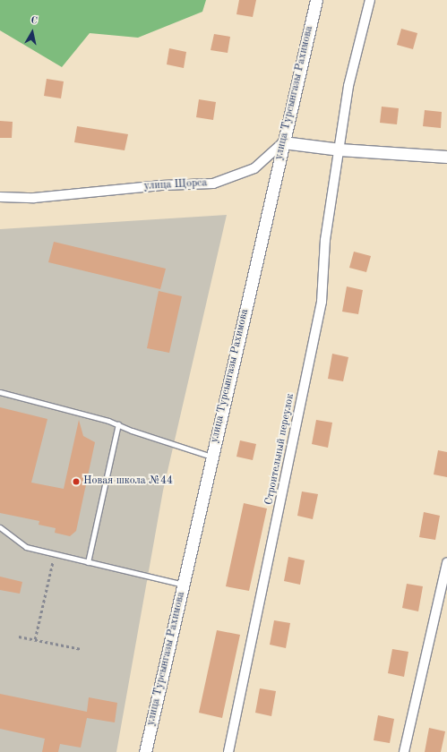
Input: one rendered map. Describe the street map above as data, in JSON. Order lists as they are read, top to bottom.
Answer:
{
  "streets": {
    "street": ["улица Турсынгазы Рахимова", "улица Щорса", "Строительный переулок"]
  },
  "crossings": [
    ["улица Турсынгазы Рахимова", "улица Щорса"]
  ],
  "places": ["Новая школа №44"],
  "north": "top"
}
